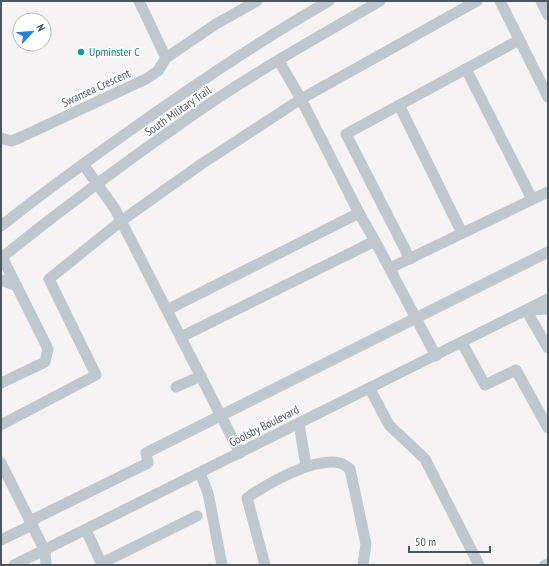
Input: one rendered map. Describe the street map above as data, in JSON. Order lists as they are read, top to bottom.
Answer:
{
  "streets": {
    "street": ["Swansea Crescent", "South Military Trail", "Goolsby Boulevard"]
  },
  "places": ["Upminster C"],
  "scale_bar": "50 m",
  "north": "top right"
}
